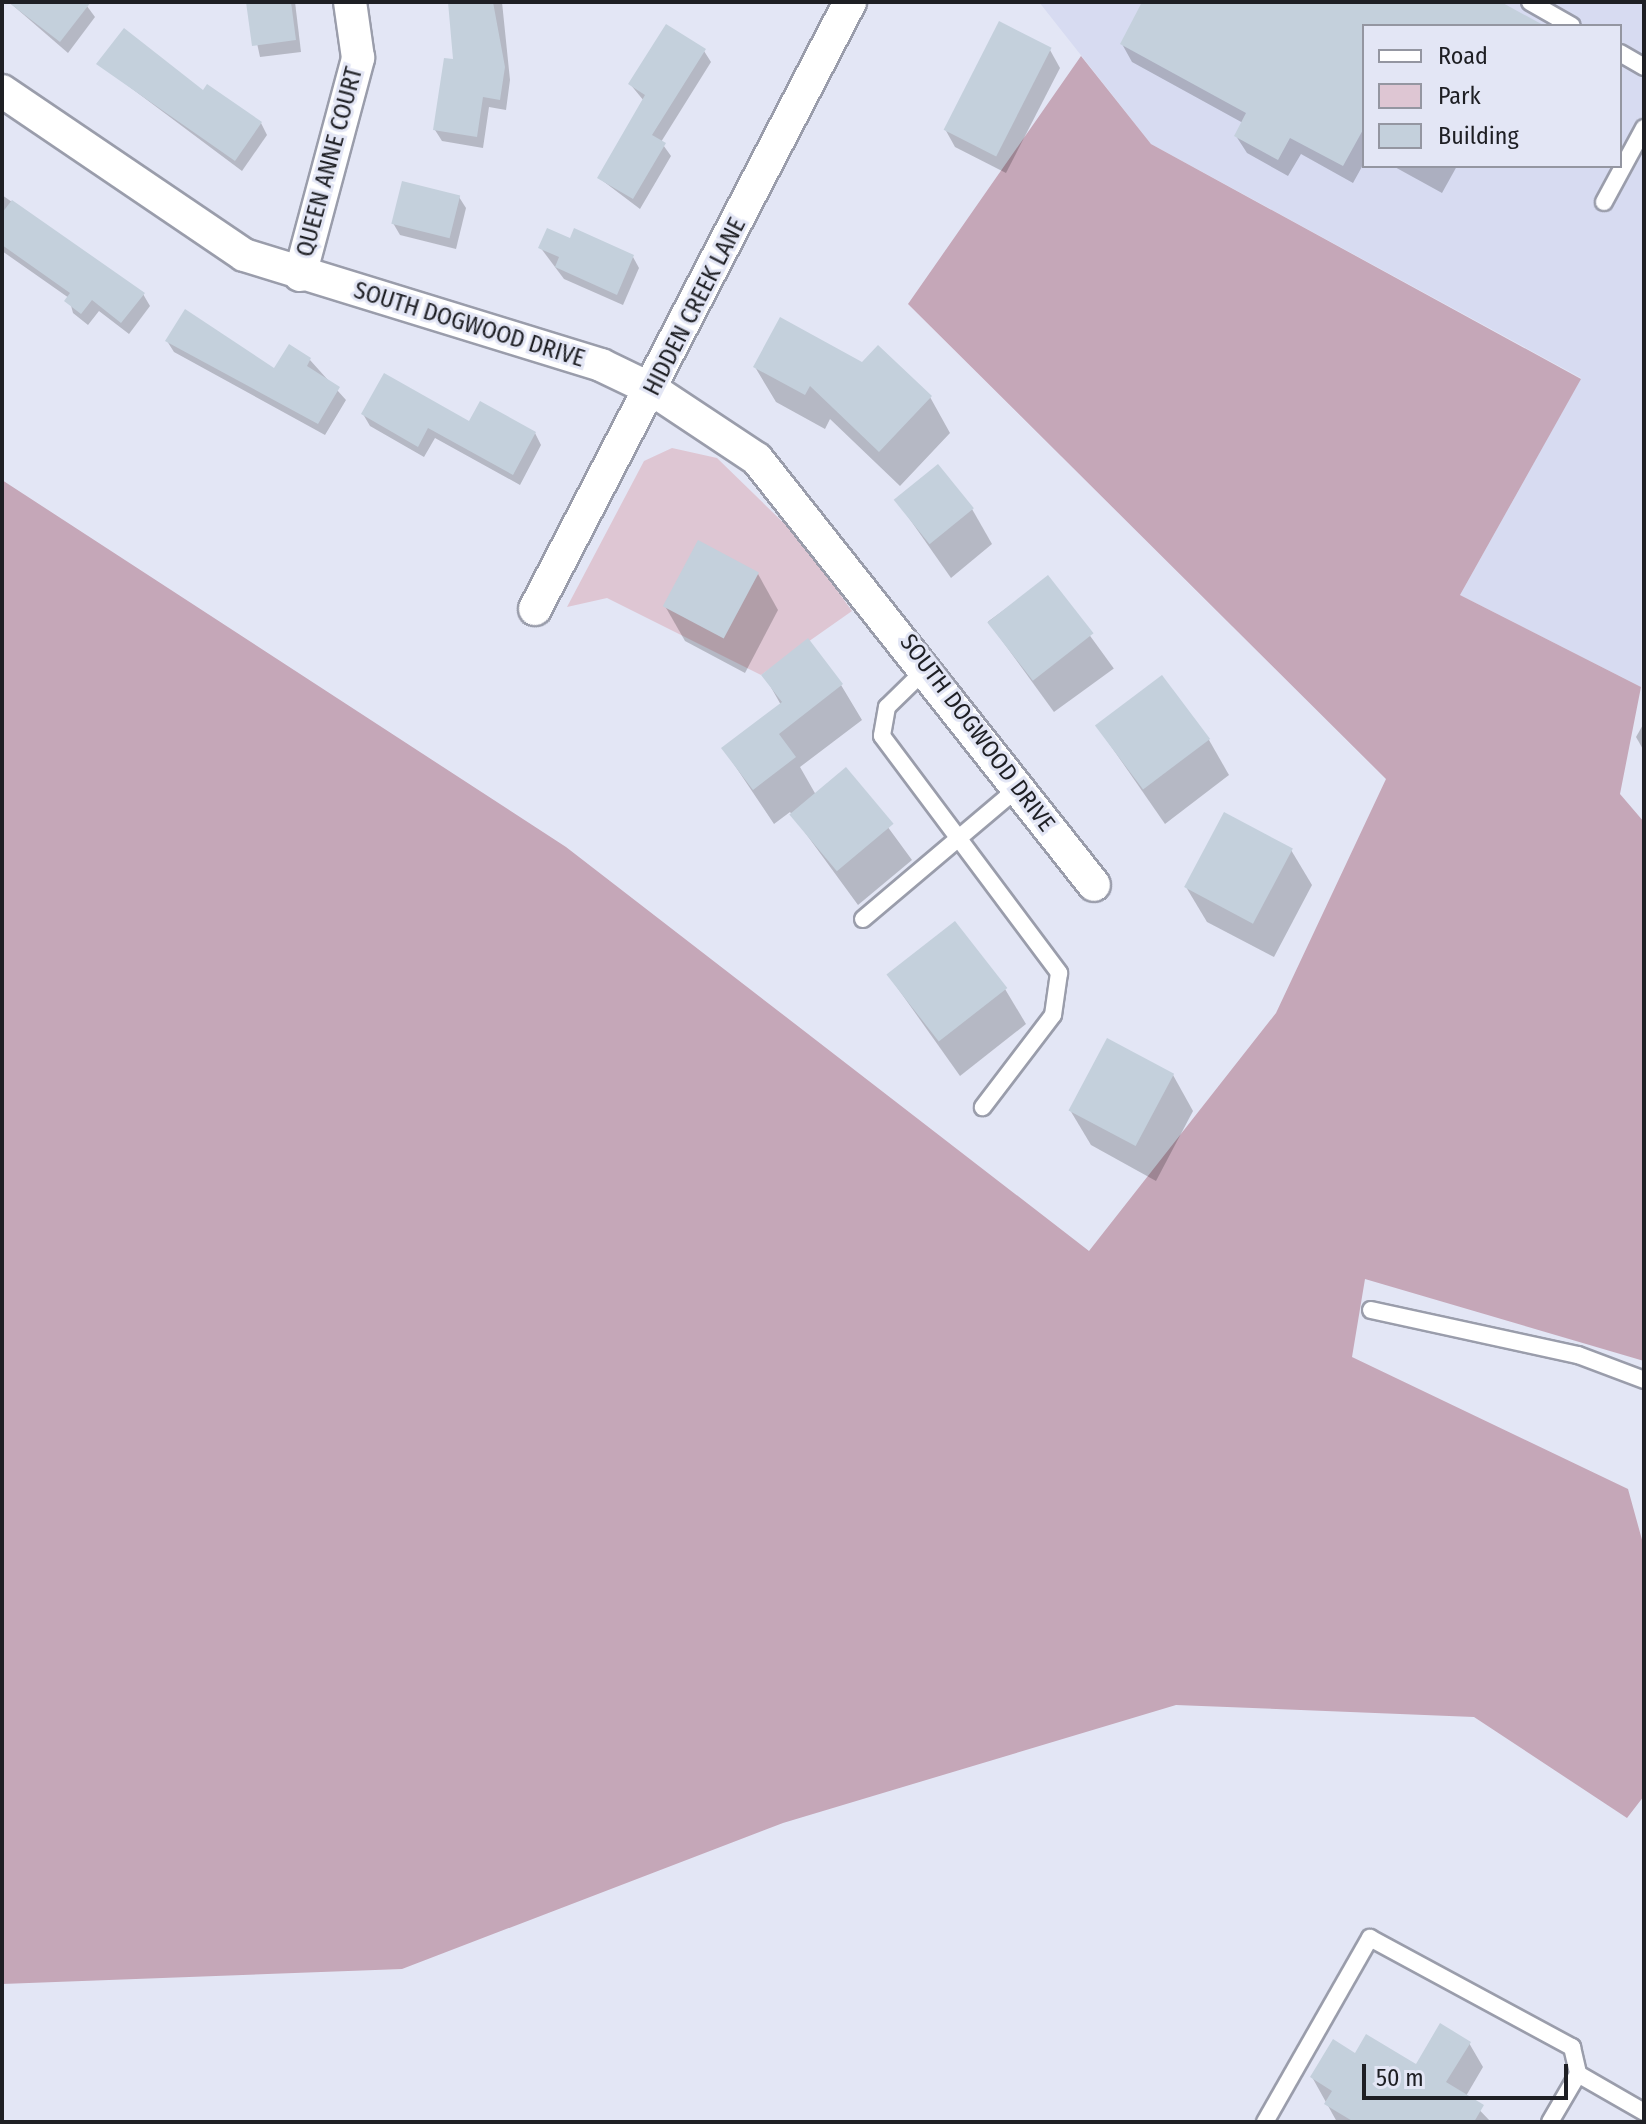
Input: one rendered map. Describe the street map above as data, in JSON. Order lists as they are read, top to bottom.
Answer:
{
  "streets": {
    "street": ["QUEEN ANNE COURT", "HIDDEN CREEK LANE", "SOUTH DOGWOOD DRIVE"]
  },
  "crossings": [
    ["QUEEN ANNE COURT", "SOUTH DOGWOOD DRIVE"],
    ["HIDDEN CREEK LANE", "SOUTH DOGWOOD DRIVE"]
  ],
  "legend": ["Road", "Park", "Building"],
  "scale_bar": "50 m"
}
